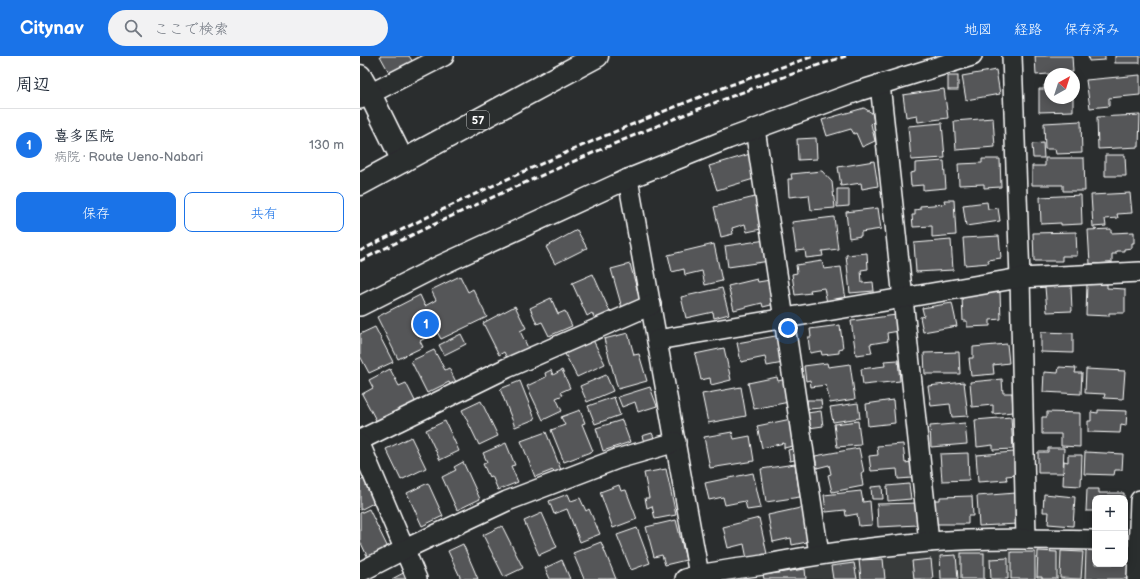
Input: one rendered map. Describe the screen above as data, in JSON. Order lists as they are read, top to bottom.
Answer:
{
  "streets": {
    "main road": ["57"]
  },
  "north": "top right",
  "page": {
    "header": "Citynav",
    "search": "ここで検索",
    "nav": ["地図", "経路", "保存済み"],
    "heading": "周辺",
    "list": [
      {
        "mark": "1",
        "name": "喜多医院",
        "note": "病院 · Route Ueno-Nabari",
        "value": "130 m"
      }
    ],
    "buttons": ["保存", "共有"],
    "pins": "1",
    "map_buttons": ["+", "−"]
  }
}
